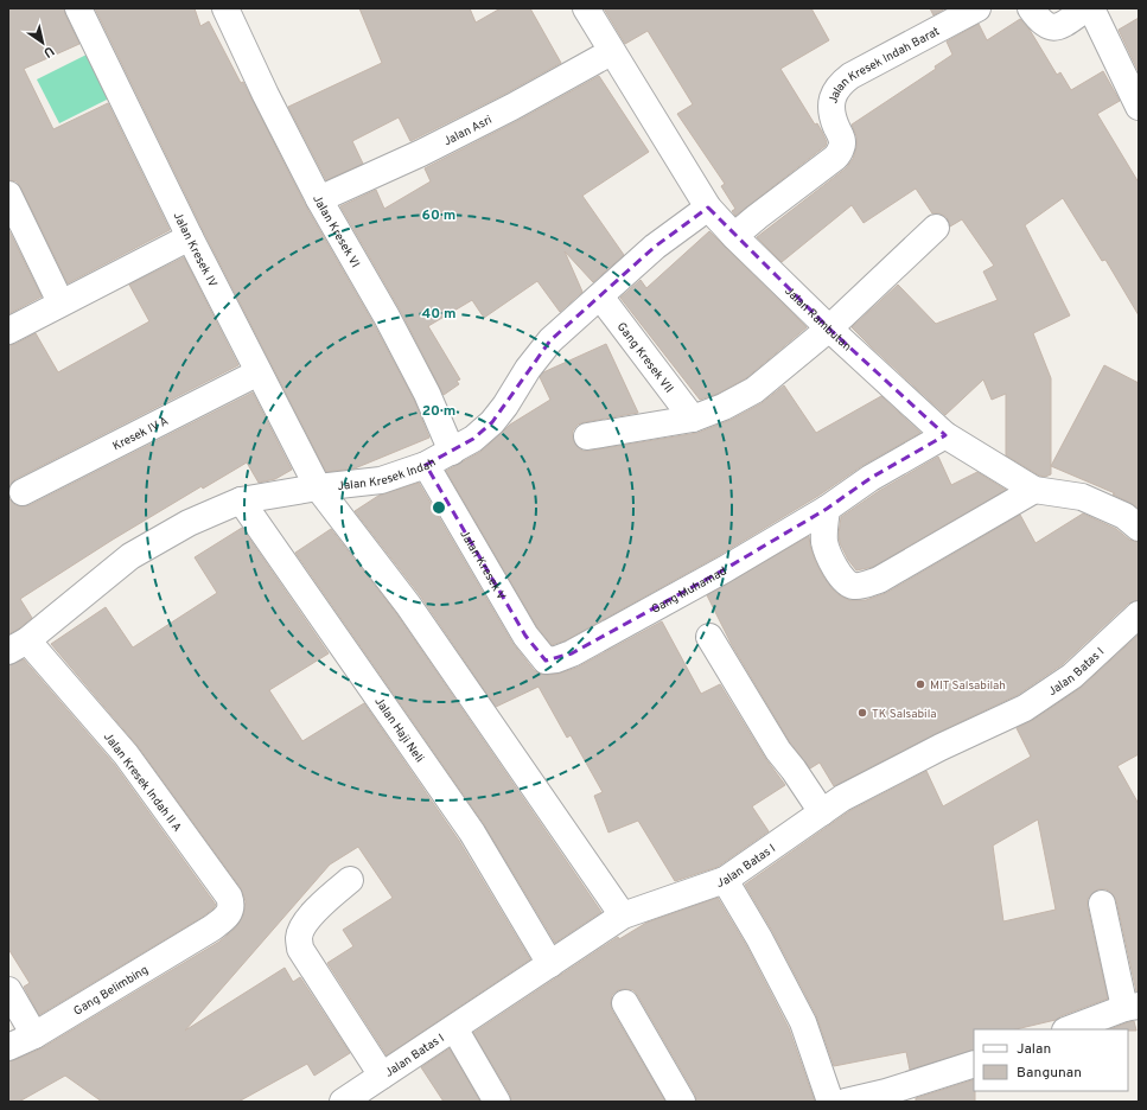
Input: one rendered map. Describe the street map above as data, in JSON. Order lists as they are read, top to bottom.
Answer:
{
  "streets": {
    "street": [
      "Jalan Kresek Indah Barat",
      "Jalan Asri",
      "Jalan Kresek VI",
      "Jalan Kresek IV",
      "Jalan Rambutan",
      "Gang Kresek VII",
      "Kresek IV A",
      "Jalan Kresek Indah",
      "Jalan Kresek V",
      "Gang Muhamad",
      "Jalan Batas I",
      "Jalan Haji Neli",
      "Jalan Kresek Indah II A",
      "Gang Belimbing"
    ]
  },
  "crossings": [
    ["Jalan Kresek Indah Barat", "Jalan Rambutan"],
    ["Jalan Asri", "Jalan Kresek VI"],
    ["Jalan Asri", "Jalan Rambutan"],
    ["Jalan Kresek VI", "Jalan Kresek Indah"],
    ["Jalan Kresek IV", "Kresek IV A"],
    ["Jalan Kresek IV", "Jalan Kresek Indah"],
    ["Jalan Kresek IV", "Jalan Batas I"],
    ["Jalan Rambutan", "Jalan Kresek Indah"],
    ["Jalan Rambutan", "Gang Muhamad"],
    ["Gang Kresek VII", "Jalan Kresek Indah"],
    ["Jalan Kresek Indah", "Jalan Kresek V"],
    ["Jalan Kresek Indah", "Jalan Haji Neli"],
    ["Jalan Kresek Indah", "Jalan Kresek Indah II A"],
    ["Jalan Kresek V", "Gang Muhamad"],
    ["Jalan Batas I", "Jalan Haji Neli"],
    ["Jalan Kresek Indah II A", "Gang Belimbing"]
  ],
  "places": ["MIT Salsabilah", "TK Salsabila"],
  "legend": ["Jalan", "Bangunan"],
  "north": "bottom right",
  "rings": ["60 m", "40 m", "20 m"]
}
